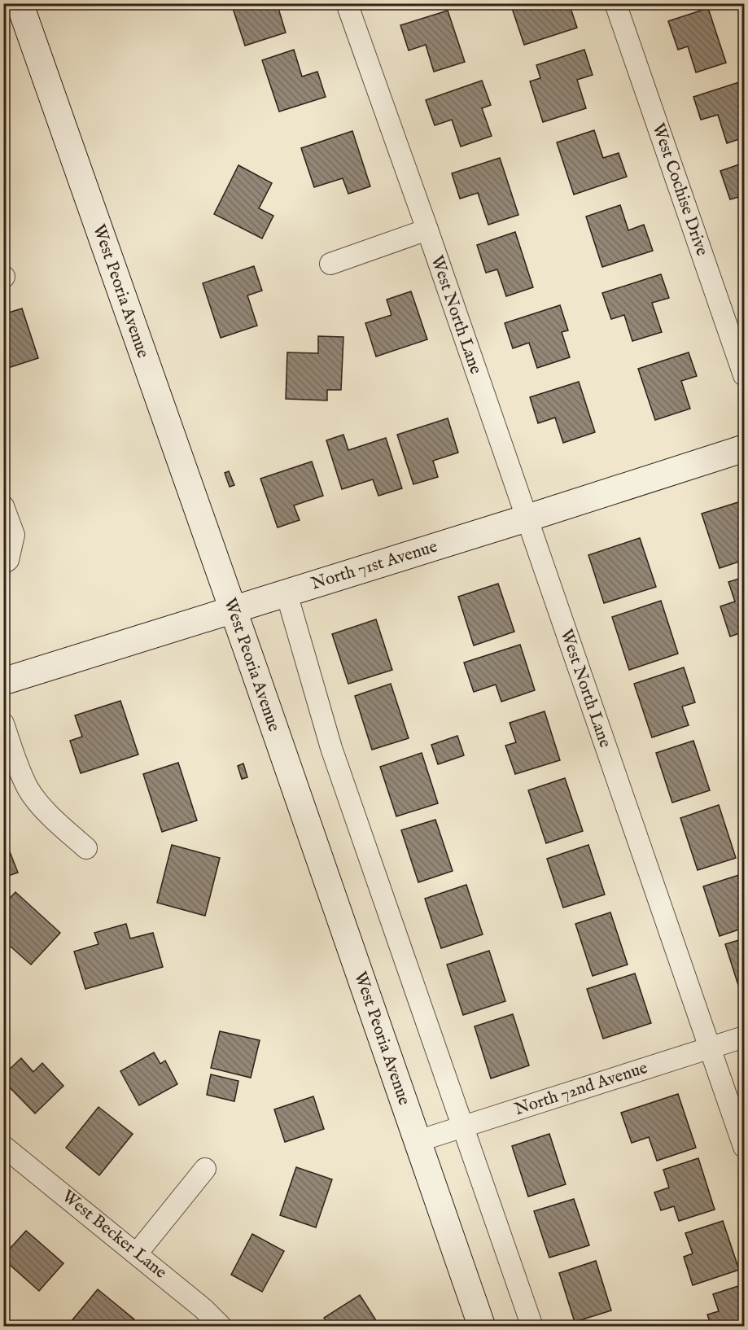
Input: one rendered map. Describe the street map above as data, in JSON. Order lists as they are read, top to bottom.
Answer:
{
  "streets": {
    "main road": ["West Peoria Avenue", "North 71st Avenue"],
    "street": [
      "West Cochise Drive",
      "West North Lane",
      "North 72nd Avenue",
      "West Becker Lane"
    ]
  },
  "crossings": [
    ["West Peoria Avenue", "North 71st Avenue"],
    ["West Peoria Avenue", "North 72nd Avenue"],
    ["West North Lane", "North 71st Avenue"],
    ["West North Lane", "North 72nd Avenue"]
  ]
}
